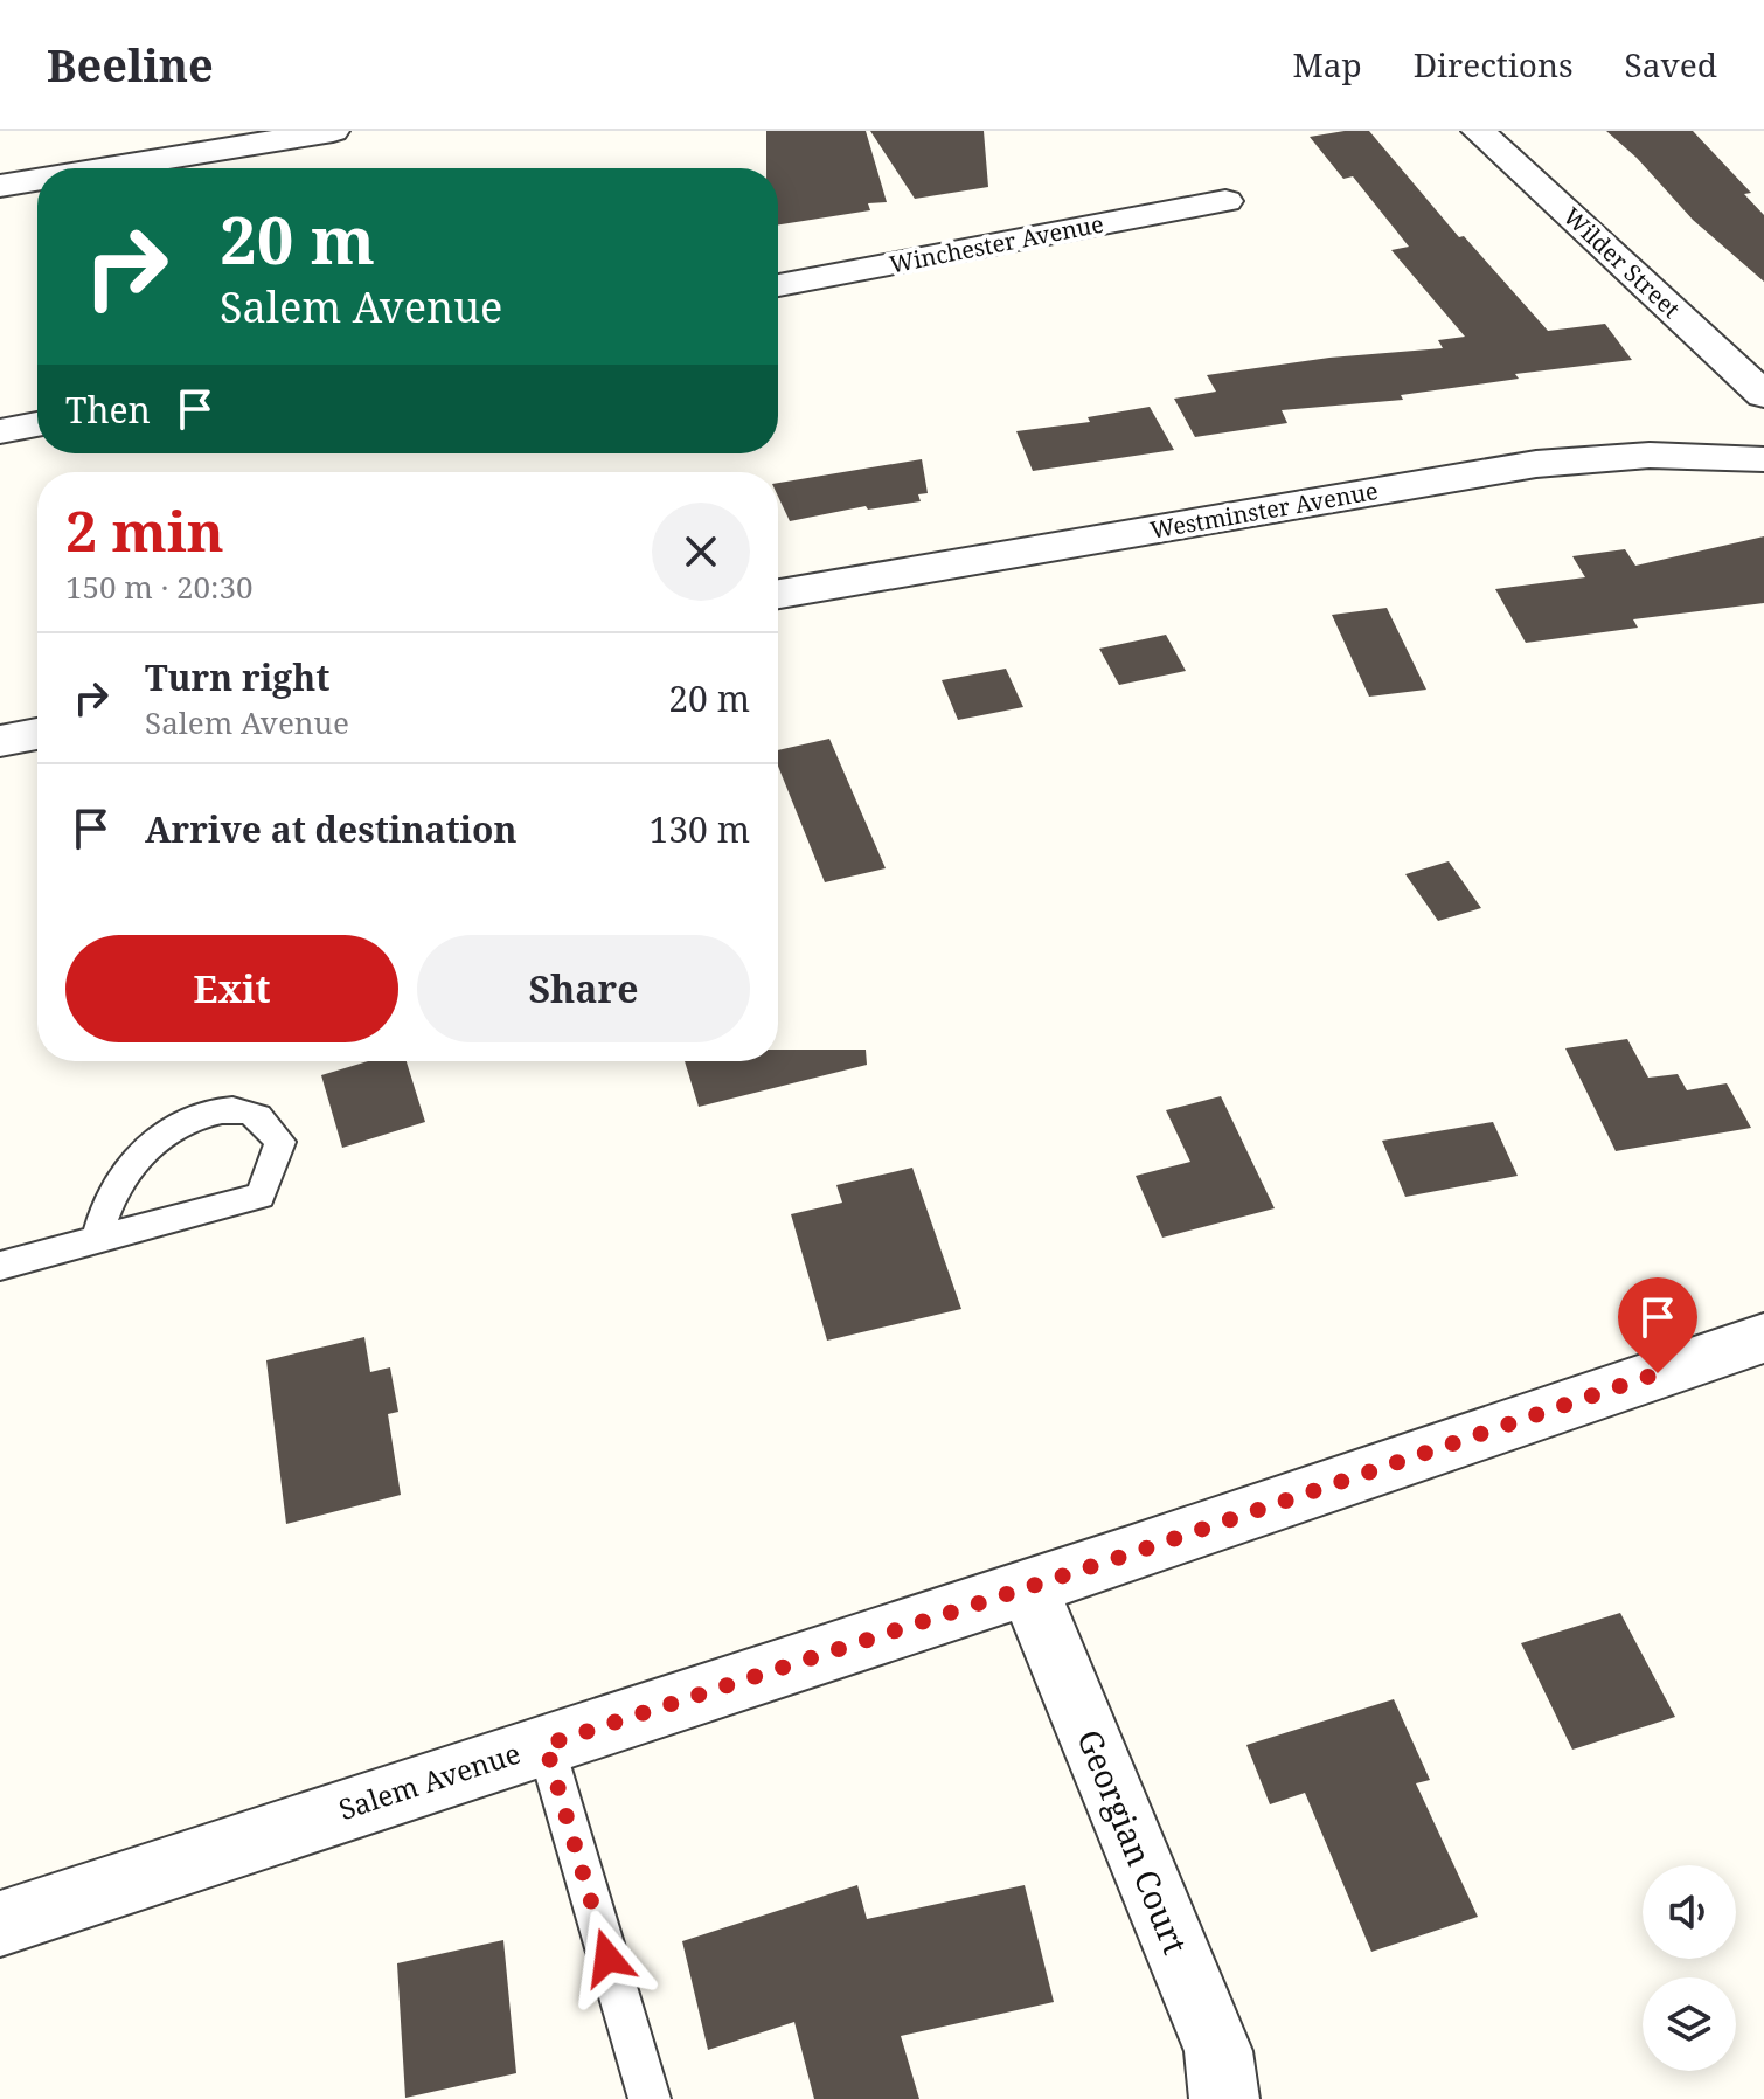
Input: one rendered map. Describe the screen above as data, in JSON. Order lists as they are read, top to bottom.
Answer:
{
  "streets": {
    "street": [
      "Winchester Avenue",
      "Wilder Street",
      "Westminster Avenue",
      "Salem Avenue",
      "Georgian Court"
    ]
  },
  "crossings": [
    ["Salem Avenue", "Georgian Court"]
  ],
  "page": {
    "header": "Beeline",
    "nav": ["Map", "Directions", "Saved"],
    "turn": ["20 m", "Salem Avenue"],
    "then": "Then",
    "heading": ["2 min", "150 m · 20:30"],
    "list": [
      {
        "name": "Turn right",
        "note": "Salem Avenue",
        "value": "20 m"
      },
      {
        "name": "Arrive at destination",
        "value": "130 m"
      }
    ],
    "buttons": ["Exit", "Share"]
  }
}
